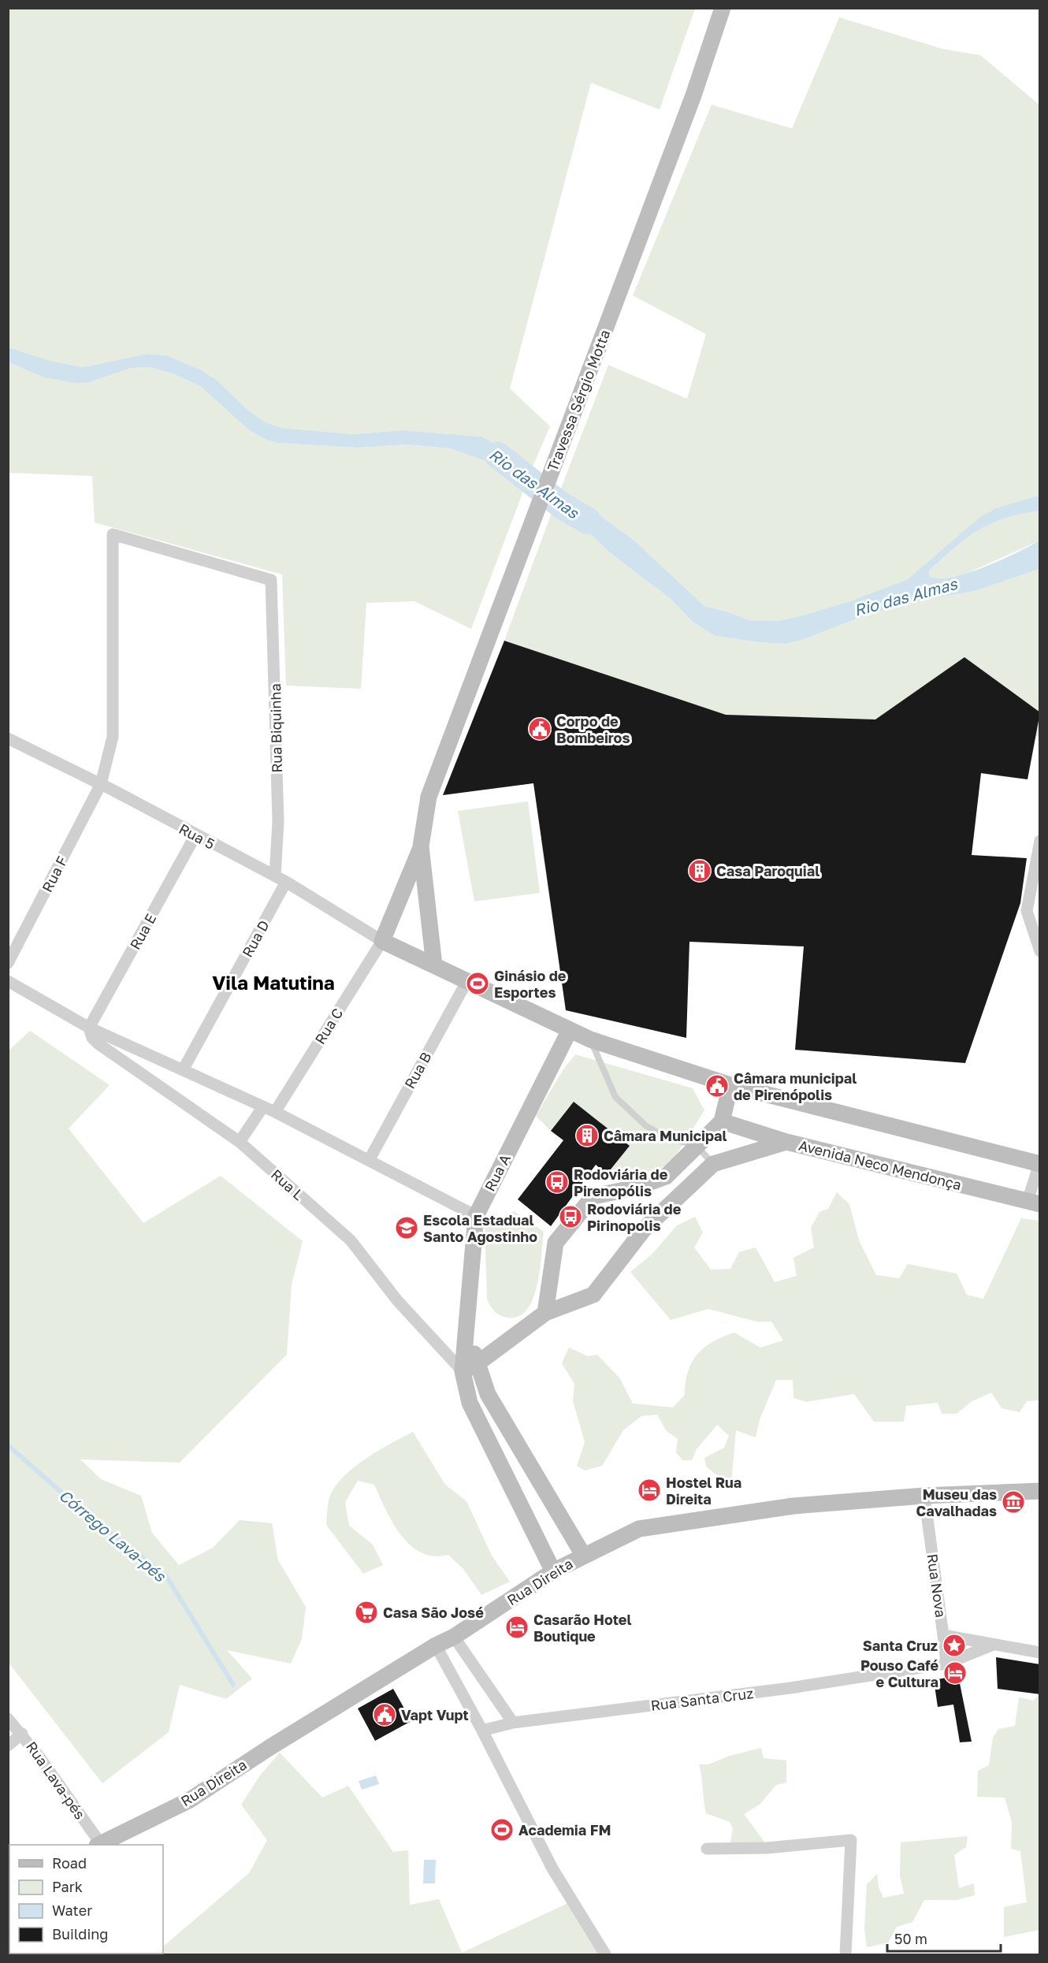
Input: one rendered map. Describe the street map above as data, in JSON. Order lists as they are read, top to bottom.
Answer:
{
  "streets": {
    "street": [
      "Travessa Sérgio Motta",
      "Rua Biquinha",
      "Rua 5",
      "Rua F",
      "Rua E",
      "Rua D",
      "Rua C",
      "Rua B",
      "Avenida Neco Mendonça",
      "Rua A",
      "Rua L",
      "Rua Direita",
      "Rua Nova",
      "Rua Santa Cruz",
      "Rua Lava-pés"
    ]
  },
  "crossings": [
    ["Rua Biquinha", "Rua 5"],
    ["Rua Biquinha", "Rua F"],
    ["Rua 5", "Rua F"],
    ["Rua 5", "Rua E"],
    ["Rua 5", "Rua D"],
    ["Rua 5", "Rua C"],
    ["Rua E", "Rua L"],
    ["Rua D", "Rua L"],
    ["Rua C", "Rua L"],
    ["Rua B", "Rua L"],
    ["Rua A", "Rua L"],
    ["Rua A", "Rua Direita"],
    ["Rua Direita", "Rua Nova"],
    ["Rua Direita", "Rua Lava-pés"],
    ["Rua Nova", "Rua Santa Cruz"]
  ],
  "districts": ["Vila Matutina"],
  "water": ["Rio das Almas", "Córrego Lava-pés"],
  "places": {
    "public building": ["Corpo de Bombeiros", "Câmara municipal de Pirenópolis", "Vapt Vupt"],
    "building": ["Casa Paroquial", "Câmara Municipal"],
    "sports": ["Ginásio de Esportes", "Academia FM"],
    "bus stop": ["Rodoviária de Pirenopólis", "Rodoviária de Pirinopolis"],
    "school or university": ["Escola Estadual Santo Agostinho"],
    "hotel": ["Hostel Rua Direita", "Casarão Hotel Boutique", "Pouso Café e Cultura"],
    "museum": ["Museu das Cavalhadas"],
    "supermarket": ["Casa São José"],
    "place": ["Santa Cruz"]
  },
  "legend": [
    "Road",
    "Park",
    "Water",
    "Building"
  ],
  "scale_bar": "50 m"
}
